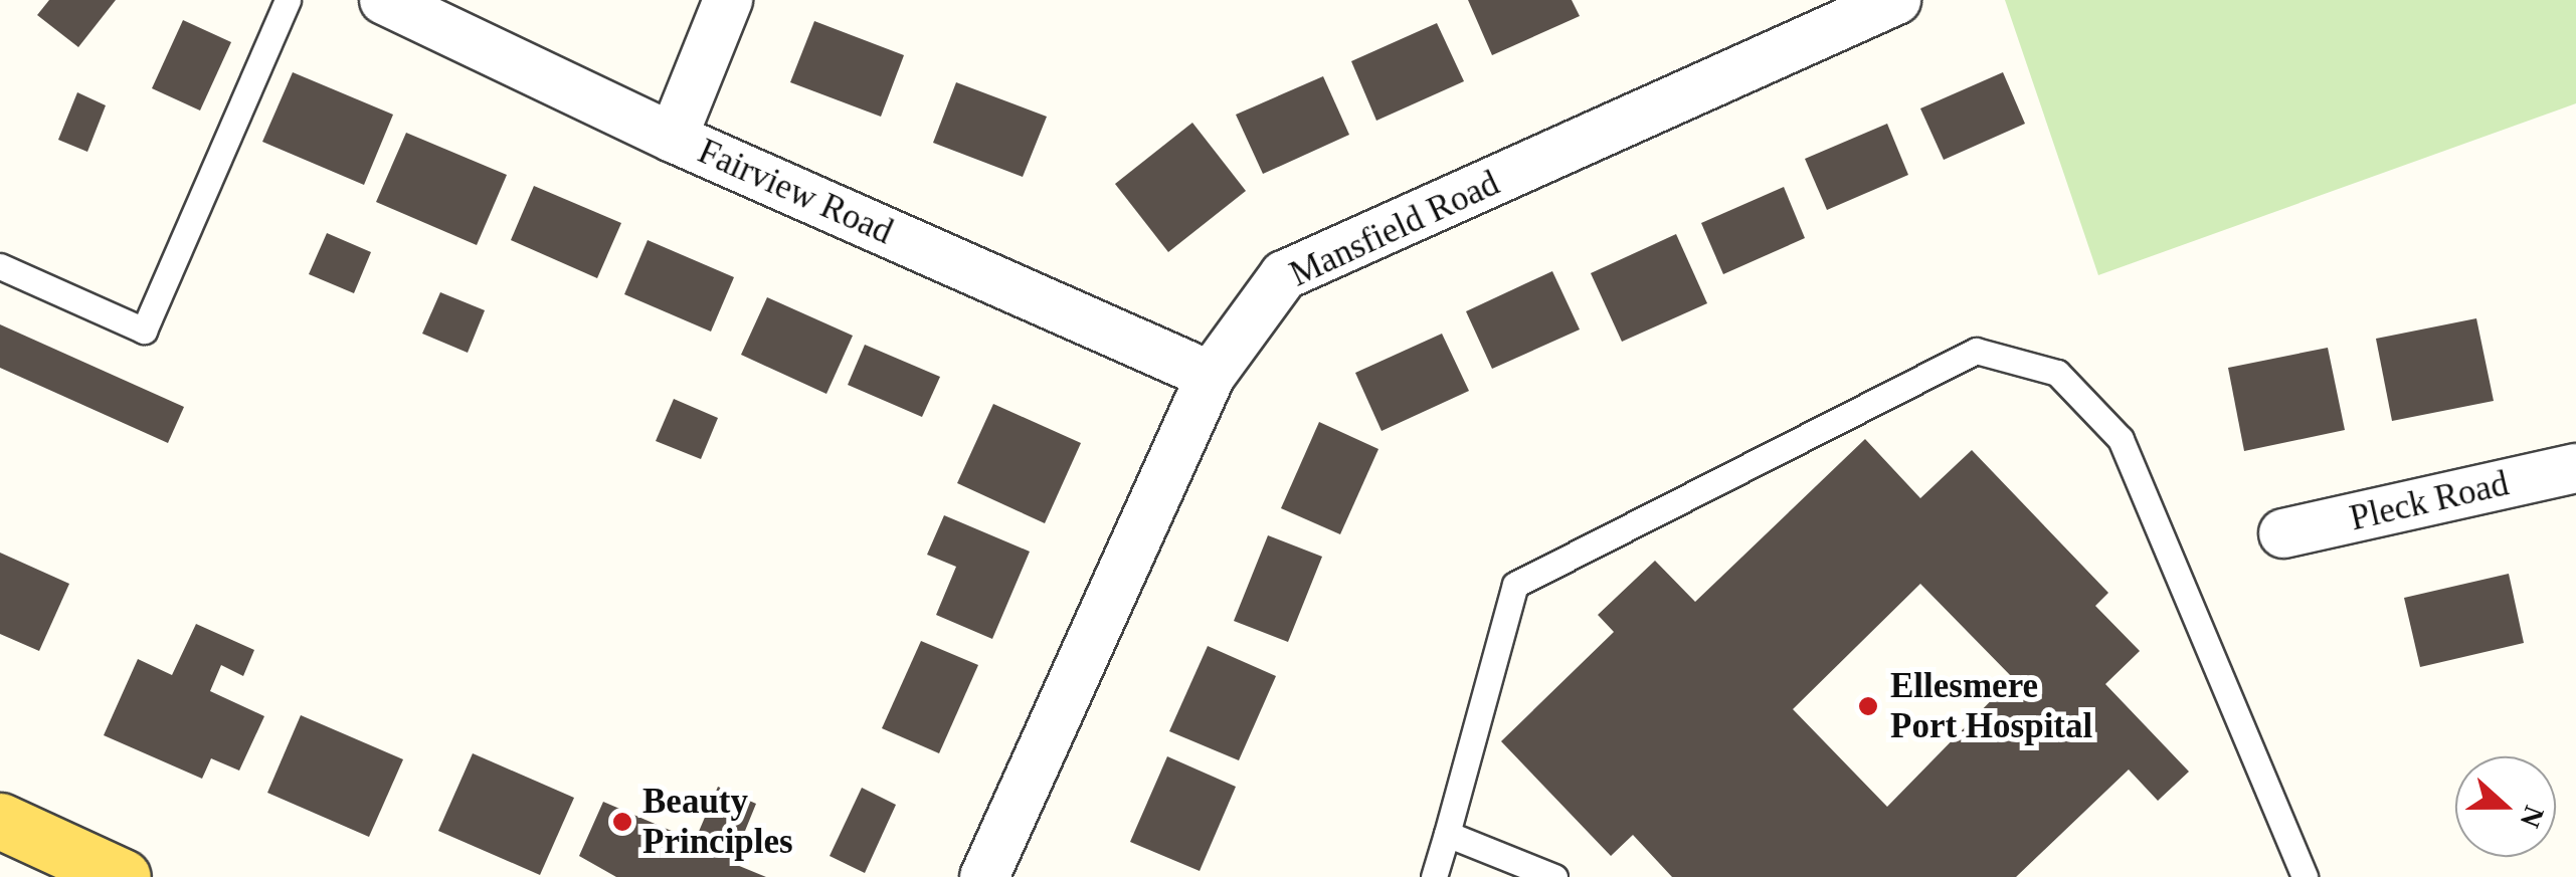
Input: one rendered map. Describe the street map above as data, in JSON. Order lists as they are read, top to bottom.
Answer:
{
  "streets": {
    "street": ["Fairview Road", "Mansfield Road", "Pleck Road"]
  },
  "crossings": [
    ["Fairview Road", "Mansfield Road"]
  ],
  "places": ["Ellesmere Port Hospital", "Beauty Principles"],
  "north": "right"
}
